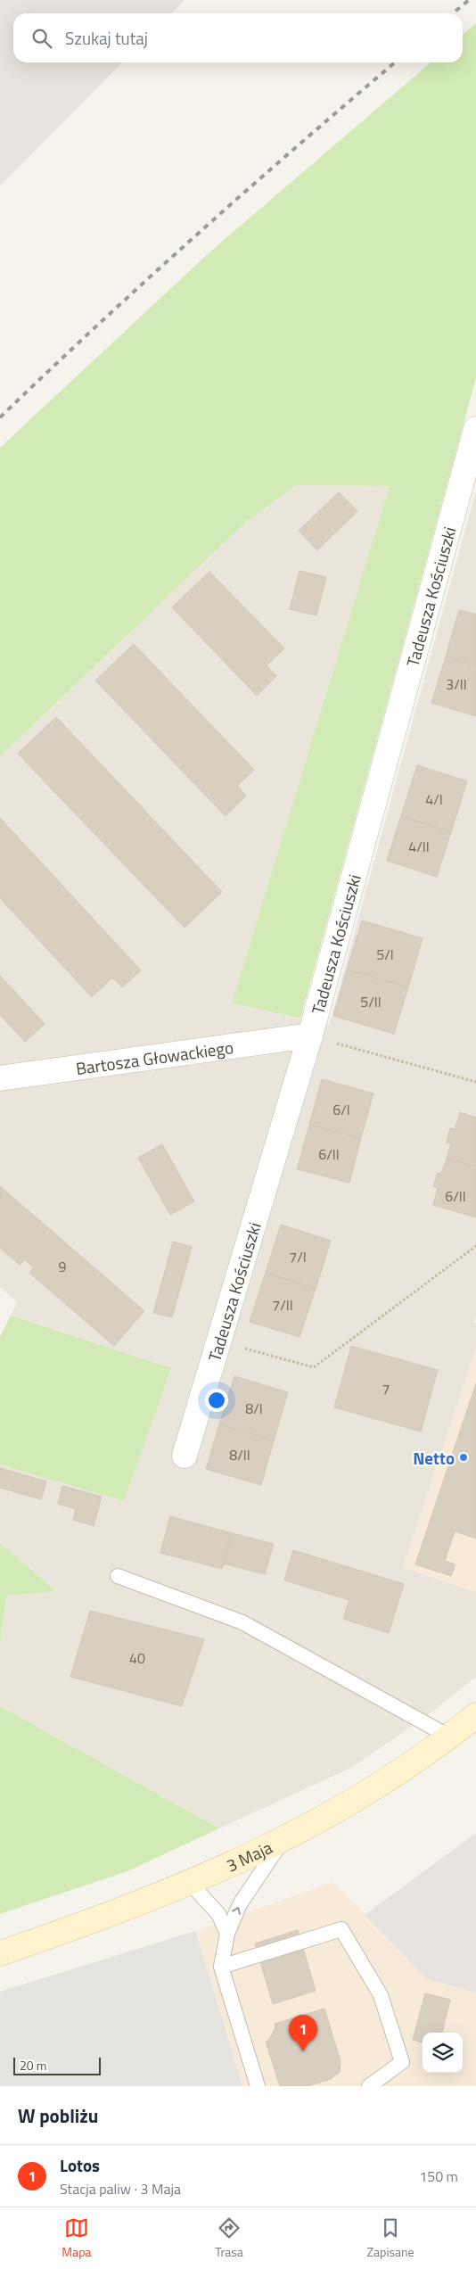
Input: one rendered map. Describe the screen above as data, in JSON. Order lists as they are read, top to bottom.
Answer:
{
  "streets": {
    "main road": ["3 Maja"],
    "street": ["Tadeusza Kościuszki", "Bartosza Głowackiego"]
  },
  "crossings": [
    ["Tadeusza Kościuszki", "Bartosza Głowackiego"]
  ],
  "places": ["Netto"],
  "house_numbers": [
    "3/II",
    "4/I",
    "4/II",
    "5/I",
    "5/II",
    "6/I",
    "6/II",
    "6/II",
    "7/I",
    "9",
    "7/II",
    "7",
    "8/I",
    "8/II",
    "40"
  ],
  "scale_bar": "20 m",
  "page": {
    "search": "Szukaj tutaj",
    "pins": "1",
    "scale": "20 m",
    "heading": "W pobliżu",
    "list": [
      {
        "mark": "1",
        "name": "Lotos",
        "note": "Stacja paliw · 3 Maja",
        "value": "150 m"
      }
    ],
    "nav": ["Mapa", "Trasa", "Zapisane"]
  }
}
